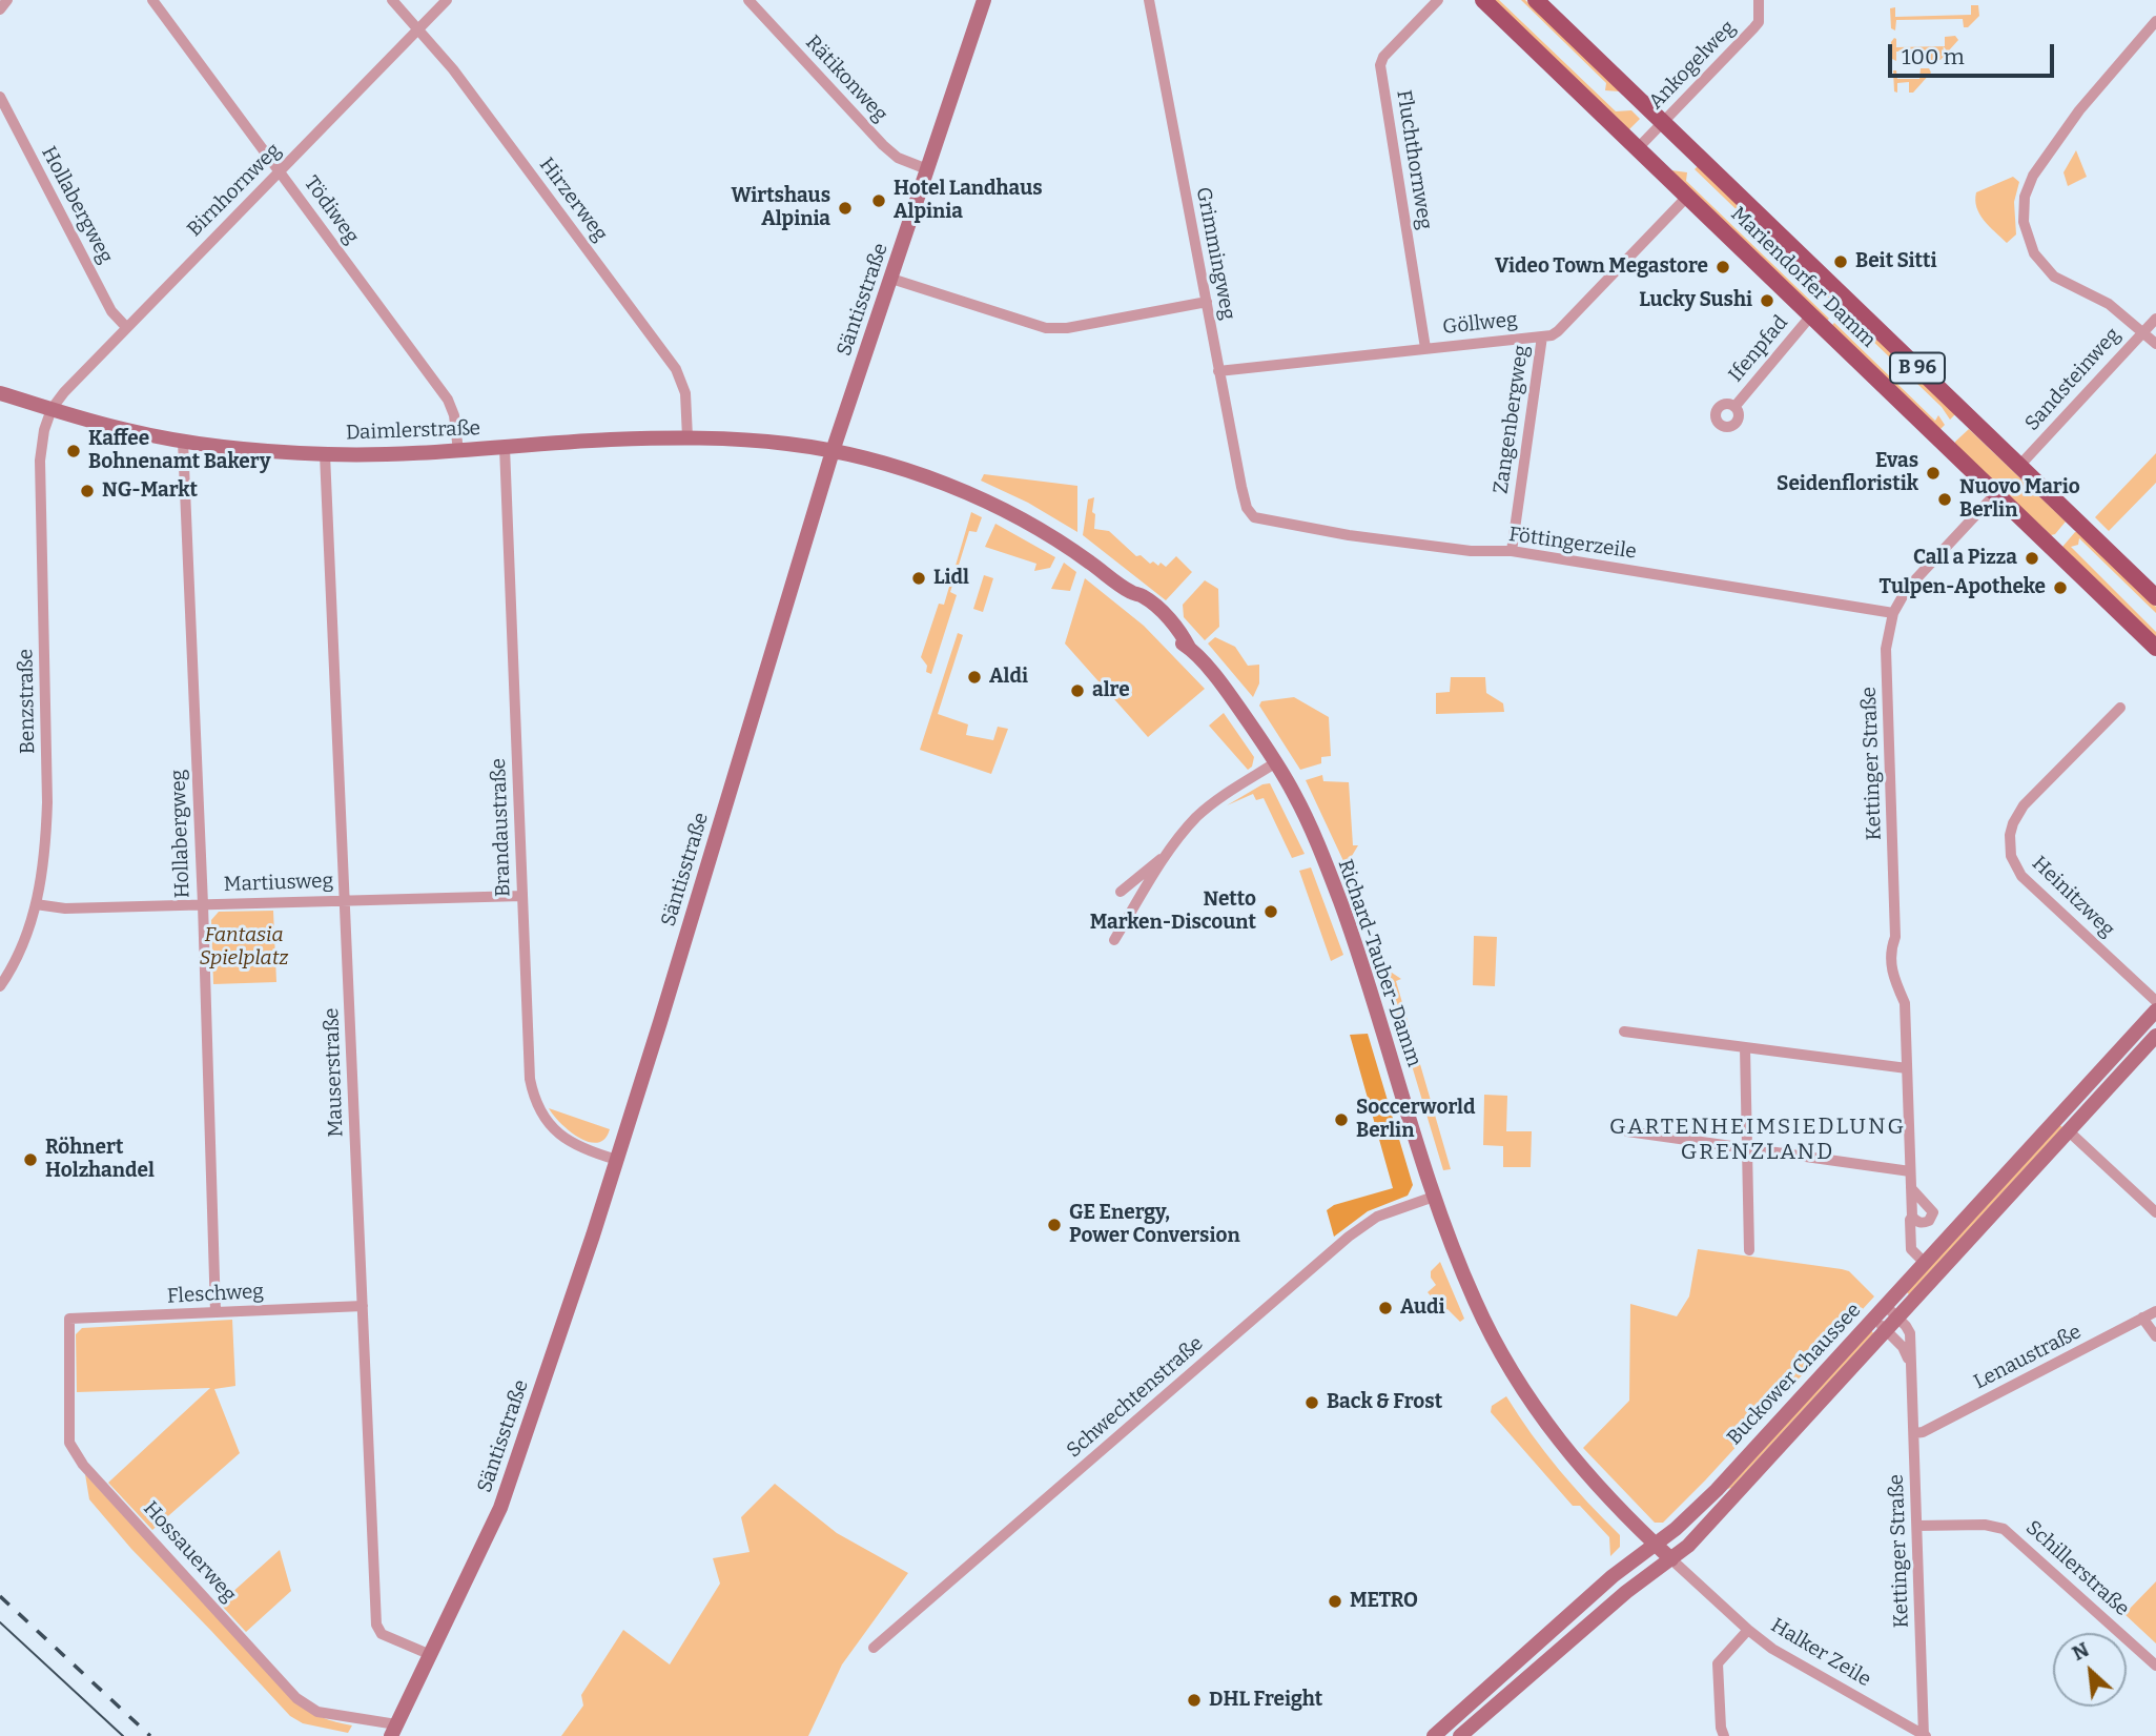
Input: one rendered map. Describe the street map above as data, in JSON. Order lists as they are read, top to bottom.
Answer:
{
  "streets": {
    "main road": ["Mariendorfer Damm", "B 96"],
    "street": [
      "Ankogelweg",
      "Rätikonweg",
      "Fluchthornweg",
      "Birnhornweg",
      "Hirzerweg",
      "Hollabergweg",
      "Tödiweg",
      "Grimmingweg",
      "Säntisstraße",
      "Göllweg",
      "Ifenpfad",
      "Sandsteinweg",
      "Zangenbergweg",
      "Daimlerstraße",
      "Föttingerzeile",
      "Benzstraße",
      "Kettinger Straße",
      "Brandaustraße",
      "Martiusweg",
      "Heinitzweg",
      "Richard-Tauber-Damm",
      "Mauserstraße",
      "Fleschweg",
      "Lenaustraße",
      "Buckower Chaussee",
      "Schwechtenstraße",
      "Hossauerweg",
      "Schillerstraße",
      "Halker Zeile"
    ]
  },
  "crossings": [
    ["Ankogelweg", "Mariendorfer Damm"],
    ["Rätikonweg", "Säntisstraße"],
    ["Fluchthornweg", "Göllweg"],
    ["Birnhornweg", "Hirzerweg"],
    ["Birnhornweg", "Hollabergweg"],
    ["Birnhornweg", "Tödiweg"],
    ["Birnhornweg", "Daimlerstraße"],
    ["Birnhornweg", "Benzstraße"],
    ["Hirzerweg", "Daimlerstraße"],
    ["Hollabergweg", "Daimlerstraße"],
    ["Hollabergweg", "Martiusweg"],
    ["Hollabergweg", "Fleschweg"],
    ["Tödiweg", "Daimlerstraße"],
    ["Grimmingweg", "Göllweg"],
    ["Grimmingweg", "Föttingerzeile"],
    ["Mariendorfer Damm", "Göllweg"],
    ["Mariendorfer Damm", "Ifenpfad"],
    ["Mariendorfer Damm", "Sandsteinweg"],
    ["Mariendorfer Damm", "Kettinger Straße"],
    ["Säntisstraße", "Daimlerstraße"],
    ["Säntisstraße", "Brandaustraße"],
    ["Säntisstraße", "Richard-Tauber-Damm"],
    ["Säntisstraße", "Mauserstraße"],
    ["Säntisstraße", "Hossauerweg"],
    ["Göllweg", "Zangenbergweg"],
    ["Zangenbergweg", "Föttingerzeile"],
    ["Daimlerstraße", "Benzstraße"],
    ["Daimlerstraße", "Brandaustraße"],
    ["Daimlerstraße", "Richard-Tauber-Damm"],
    ["Daimlerstraße", "Mauserstraße"],
    ["Föttingerzeile", "Kettinger Straße"],
    ["Benzstraße", "Martiusweg"],
    ["Kettinger Straße", "Lenaustraße"],
    ["Kettinger Straße", "Buckower Chaussee"],
    ["Kettinger Straße", "Schillerstraße"],
    ["Kettinger Straße", "Halker Zeile"],
    ["Brandaustraße", "Martiusweg"],
    ["Martiusweg", "Mauserstraße"],
    ["Richard-Tauber-Damm", "Buckower Chaussee"],
    ["Richard-Tauber-Damm", "Schwechtenstraße"],
    ["Richard-Tauber-Damm", "Halker Zeile"],
    ["Mauserstraße", "Fleschweg"],
    ["Fleschweg", "Hossauerweg"],
    ["Buckower Chaussee", "Halker Zeile"]
  ],
  "districts": ["GARTENHEIMSIEDLUNG GRENZLAND"],
  "parks": ["Fantasia Spielplatz"],
  "places": [
    "Hotel Landhaus Alpinia",
    "Wirtshaus Alpinia",
    "Beit Sitti",
    "Video Town Megastore",
    "Lucky Sushi",
    "Kaffee Bohnenamt Bakery",
    "Evas Seidenfloristik",
    "NG-Markt",
    "Nuovo Mario Berlin",
    "Call a Pizza",
    "Lidl",
    "Tulpen-Apotheke",
    "Aldi",
    "alre",
    "Netto Marken-Discount",
    "Soccerworld Berlin",
    "Röhnert Holzhandel",
    "GE Energy, Power Conversion",
    "Audi",
    "Back & Frost",
    "METRO",
    "DHL Freight"
  ],
  "scale_bar": "100 m",
  "north": "top left"
}
